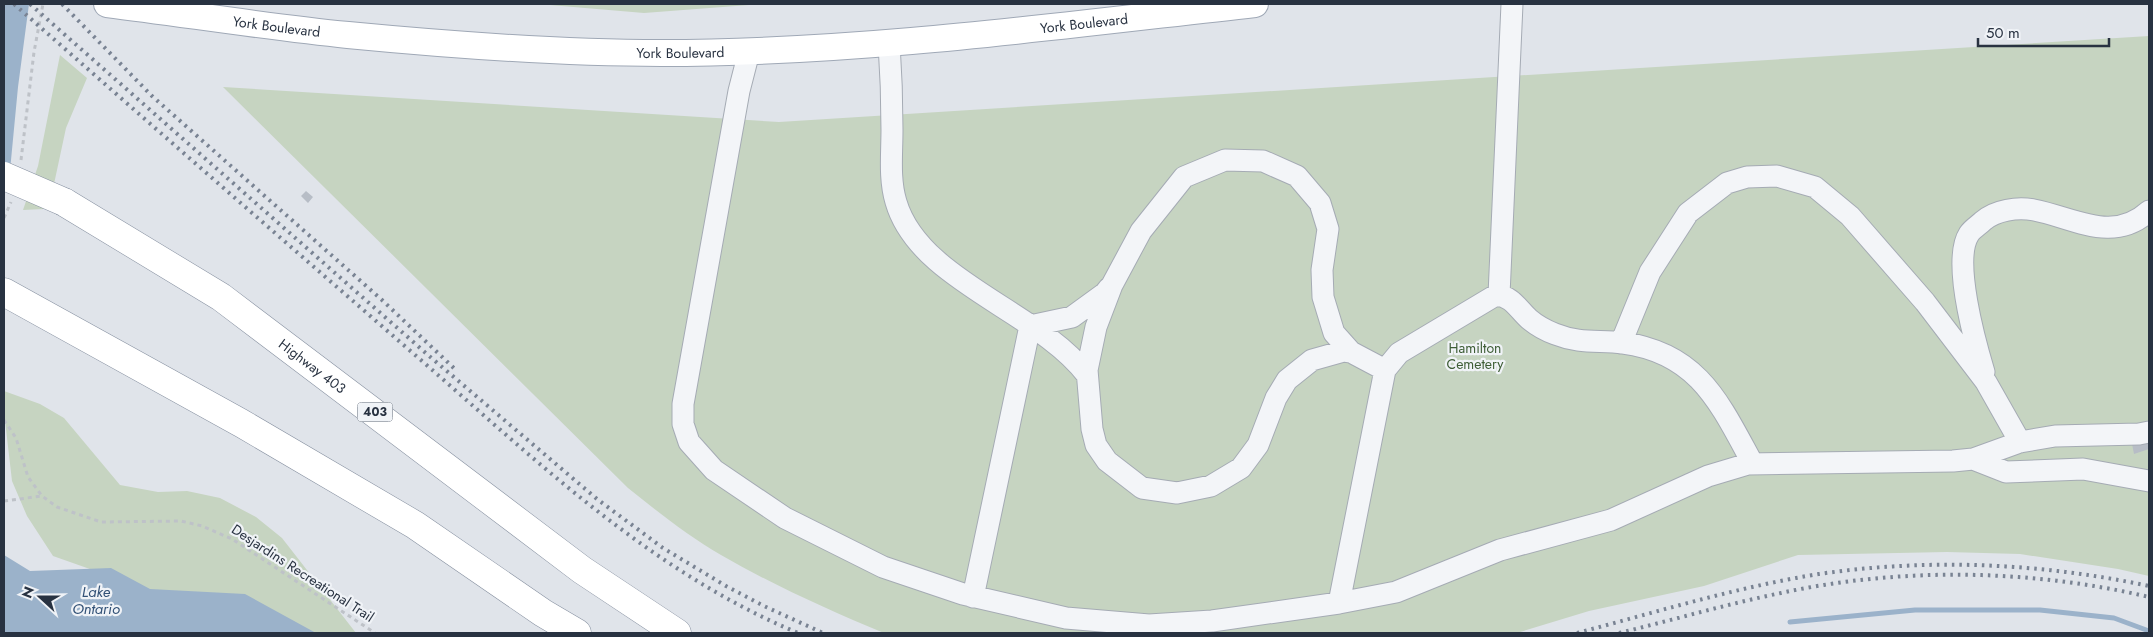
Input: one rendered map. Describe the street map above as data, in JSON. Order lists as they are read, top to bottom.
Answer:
{
  "streets": {
    "highway": ["Highway 403", "403"],
    "main road": ["York Boulevard"],
    "path": ["Desjardins Recreational Trail"]
  },
  "water": ["Lake Ontario"],
  "parks": ["Hamilton Cemetery"],
  "scale_bar": "50 m",
  "north": "left"
}
